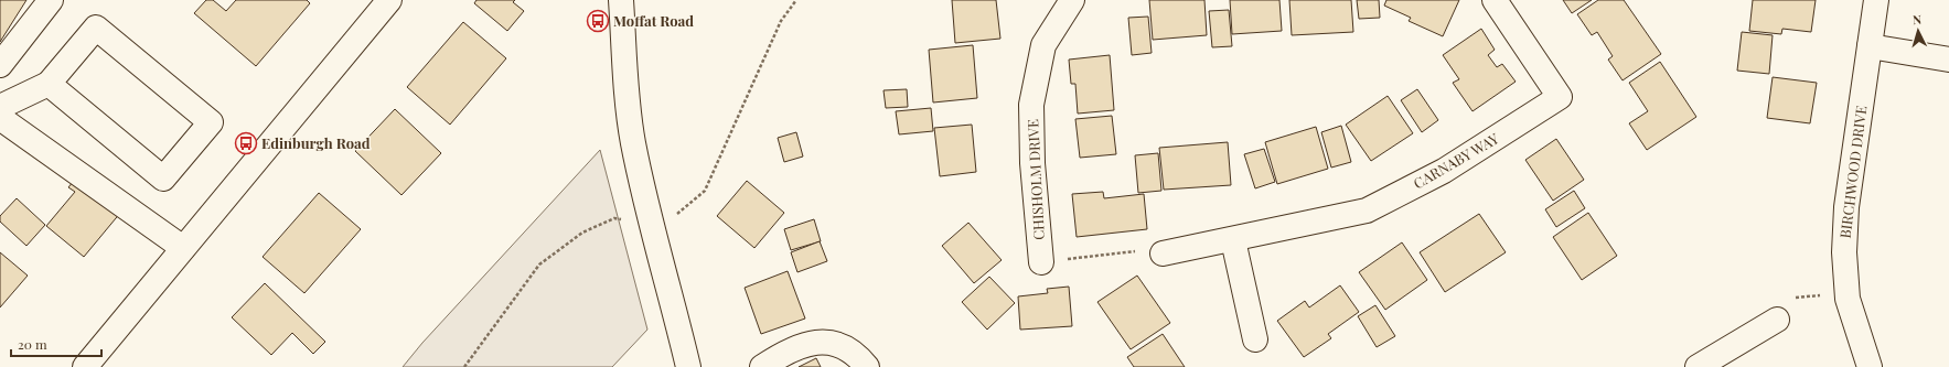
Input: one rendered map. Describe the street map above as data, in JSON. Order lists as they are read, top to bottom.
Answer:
{
  "streets": {
    "street": ["CARNABY WAY", "BIRCHWOOD DRIVE", "CHISHOLM DRIVE"]
  },
  "places": {
    "bus stop": ["Moffat Road", "Edinburgh Road"]
  },
  "scale_bar": "20 m",
  "north": "top"
}
